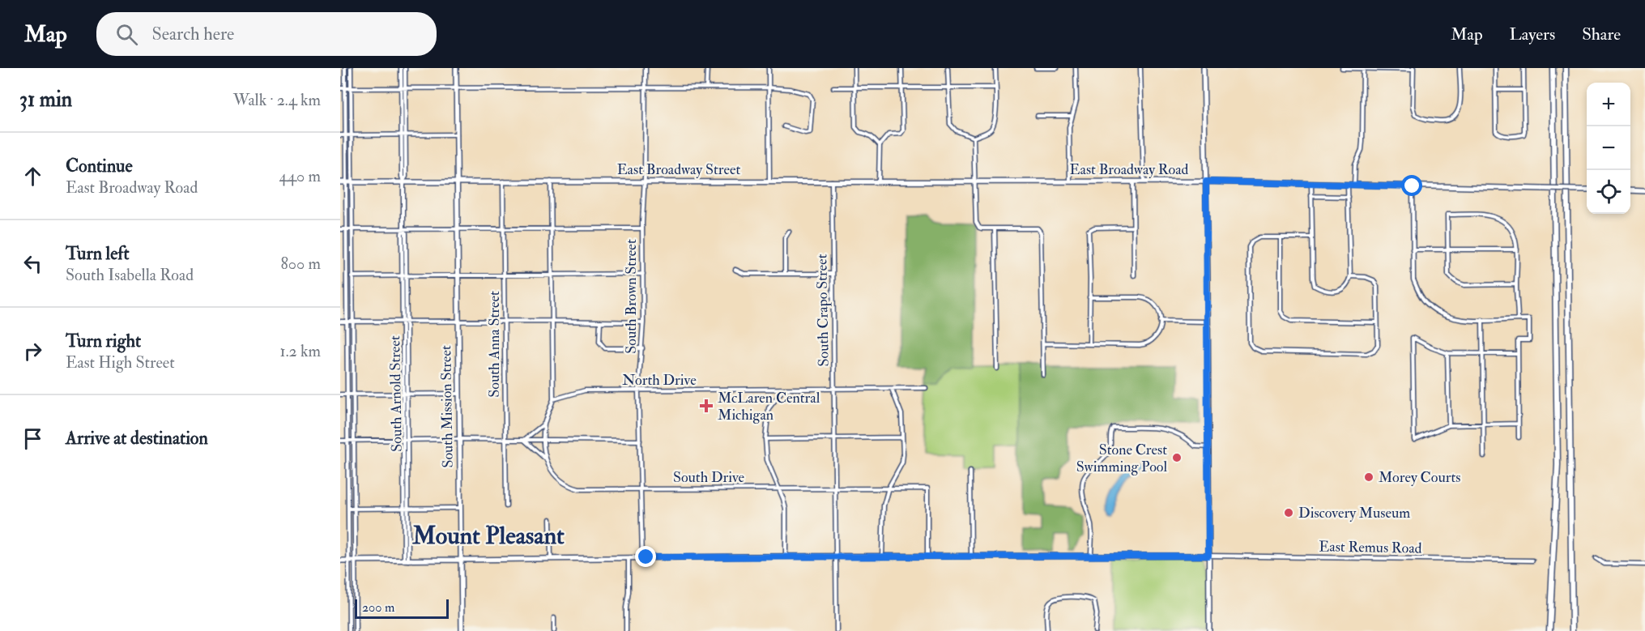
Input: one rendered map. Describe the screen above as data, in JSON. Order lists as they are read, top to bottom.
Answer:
{
  "streets": {
    "street": [
      "East Broadway Street",
      "East Broadway Road",
      "South Brown Street",
      "South Crapo Street",
      "South Anna Street",
      "North Drive",
      "South Arnold Street",
      "South Mission Street",
      "South Drive",
      "East Remus Road"
    ]
  },
  "crossings": [
    ["East Broadway Street", "East Broadway Road"],
    ["East Broadway Street", "South Brown Street"],
    ["East Broadway Street", "South Crapo Street"],
    ["East Broadway Street", "South Anna Street"],
    ["East Broadway Street", "South Arnold Street"],
    ["East Broadway Street", "South Mission Street"],
    ["South Brown Street", "North Drive"],
    ["South Brown Street", "South Drive"],
    ["South Crapo Street", "North Drive"],
    ["South Crapo Street", "South Drive"]
  ],
  "districts": ["Mount Pleasant"],
  "places": {
    "health": ["McLaren Central Michigan"],
    "other": ["Stone Crest Swimming Pool", "Morey Courts", "Discovery Museum"]
  },
  "scale_bar": "200 m",
  "page": {
    "header": "Map",
    "search": "Search here",
    "nav": ["Map", "Layers", "Share"],
    "heading": ["31 min", "Walk · 2.4 km"],
    "map_buttons": ["+", "−"],
    "list": [
      ["Continue", "East Broadway Road", "440 m"],
      ["Turn left", "South Isabella Road", "800 m"],
      ["Turn right", "East High Street", "1.2 km"],
      "Arrive at destination"
    ],
    "scale": "200 m"
  }
}
